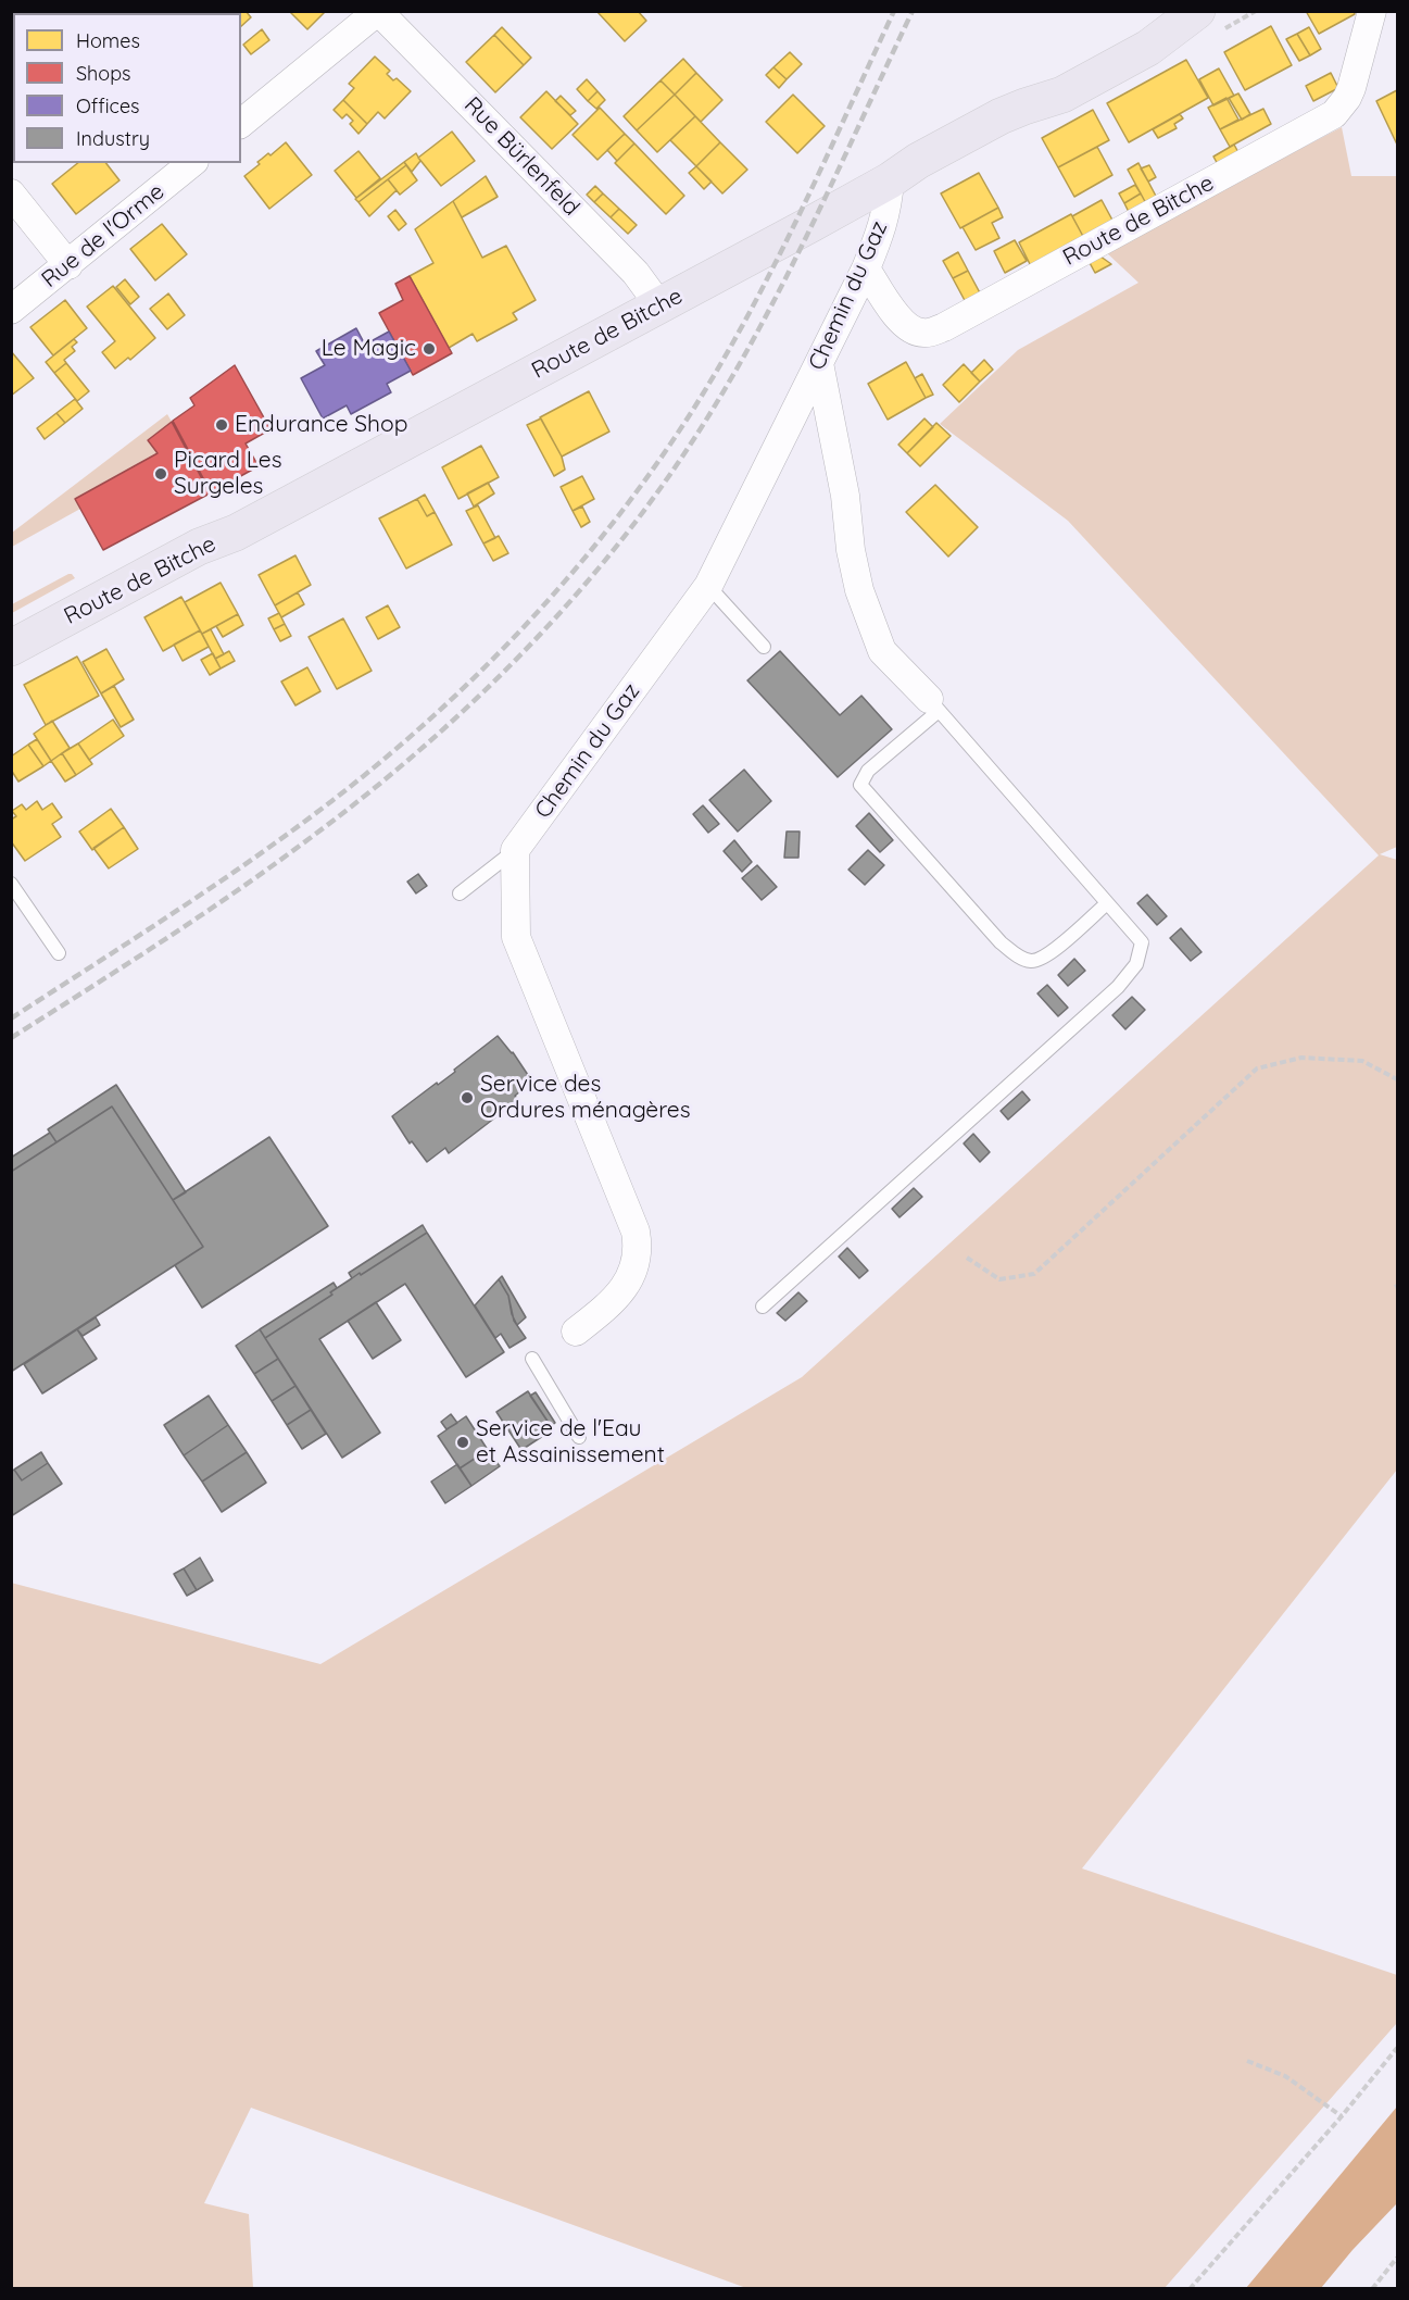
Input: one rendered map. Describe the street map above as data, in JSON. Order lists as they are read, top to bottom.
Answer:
{
  "streets": {
    "main road": ["Route de Bitche"],
    "street": ["Rue Bürlenfeld", "Rue de l'Orme", "Chemin du Gaz"]
  },
  "crossings": [
    ["Rue Bürlenfeld", "Route de Bitche"],
    ["Route de Bitche", "Chemin du Gaz"]
  ],
  "places": [
    "Le Magic",
    "Endurance Shop",
    "Picard Les Surgeles",
    "Service des Ordures ménagères",
    "Service de l'Eau et Assainissement"
  ],
  "legend": [
    "Homes",
    "Shops",
    "Offices",
    "Industry"
  ]
}
